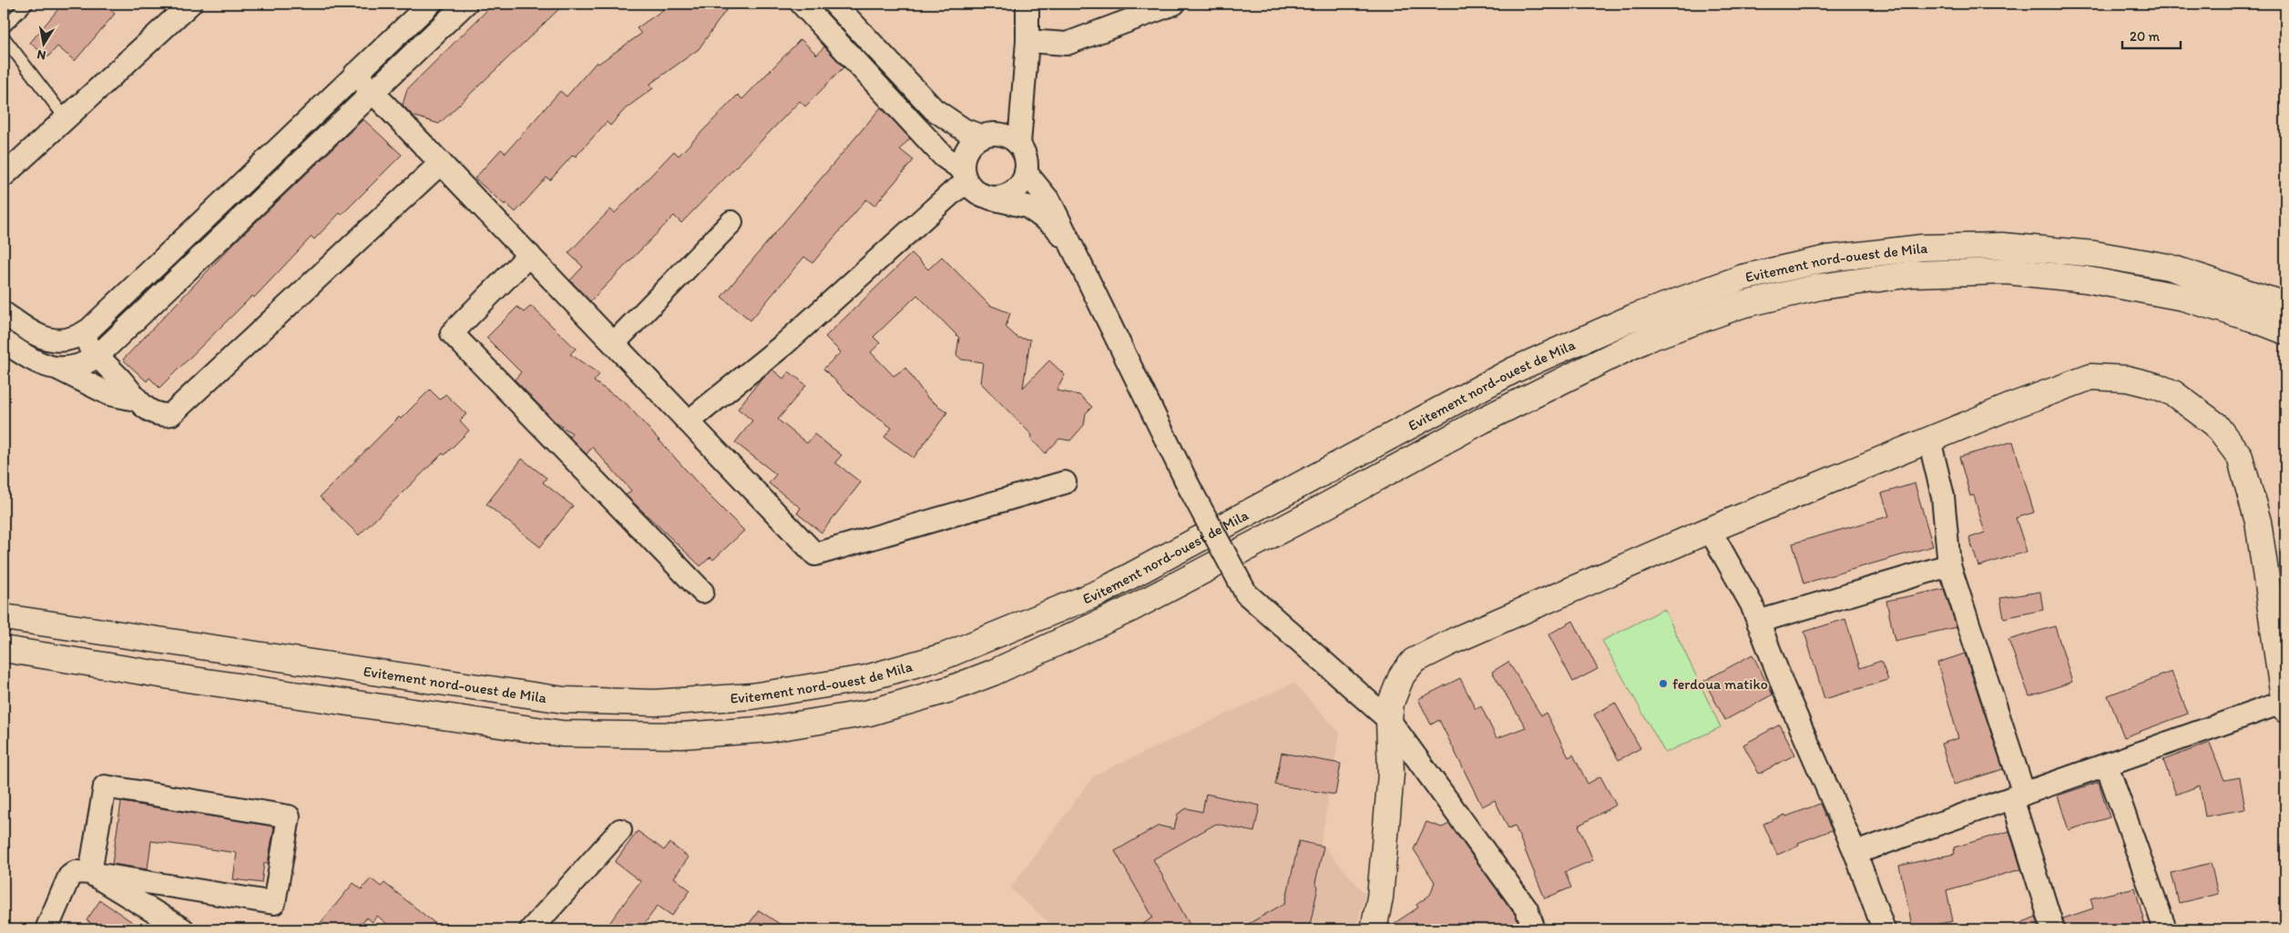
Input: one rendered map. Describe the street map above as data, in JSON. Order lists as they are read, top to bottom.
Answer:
{
  "streets": {
    "main road": ["Evitement nord-ouest de Mila"]
  },
  "places": ["ferdoua matiko"],
  "scale_bar": "20 m",
  "north": "bottom"
}
